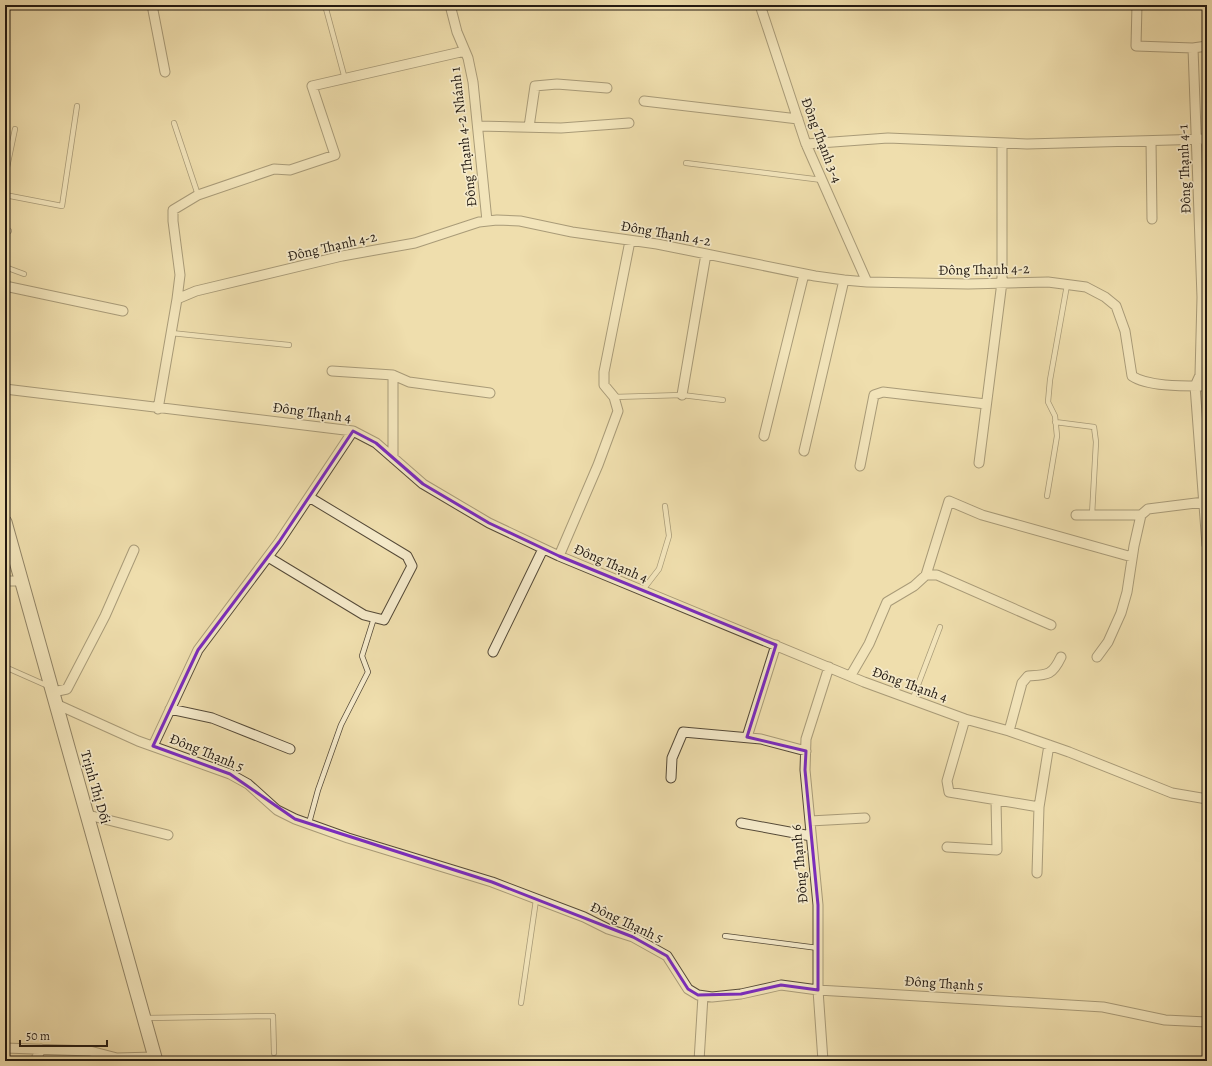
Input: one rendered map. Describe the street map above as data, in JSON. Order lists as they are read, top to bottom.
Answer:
{
  "streets": {
    "main road": ["Trịnh Thị Dối"],
    "street": [
      "Đông Thạnh 4-2 Nhánh 1",
      "Đông Thạnh 3-4",
      "Đông Thạnh 4-1",
      "Đông Thạnh 4-2",
      "Đông Thạnh 4",
      "Đông Thạnh 5",
      "Đông Thạnh 6"
    ]
  },
  "crossings": [
    ["Đông Thạnh 4-2 Nhánh 1", "Đông Thạnh 4-2"],
    ["Đông Thạnh 3-4", "Đông Thạnh 4-2"],
    ["Đông Thạnh 4-1", "Đông Thạnh 4-2"],
    ["Đông Thạnh 4", "Đông Thạnh 6"],
    ["Đông Thạnh 5", "Trịnh Thị Dối"],
    ["Đông Thạnh 5", "Đông Thạnh 6"]
  ],
  "scale_bar": "50 m"
}
